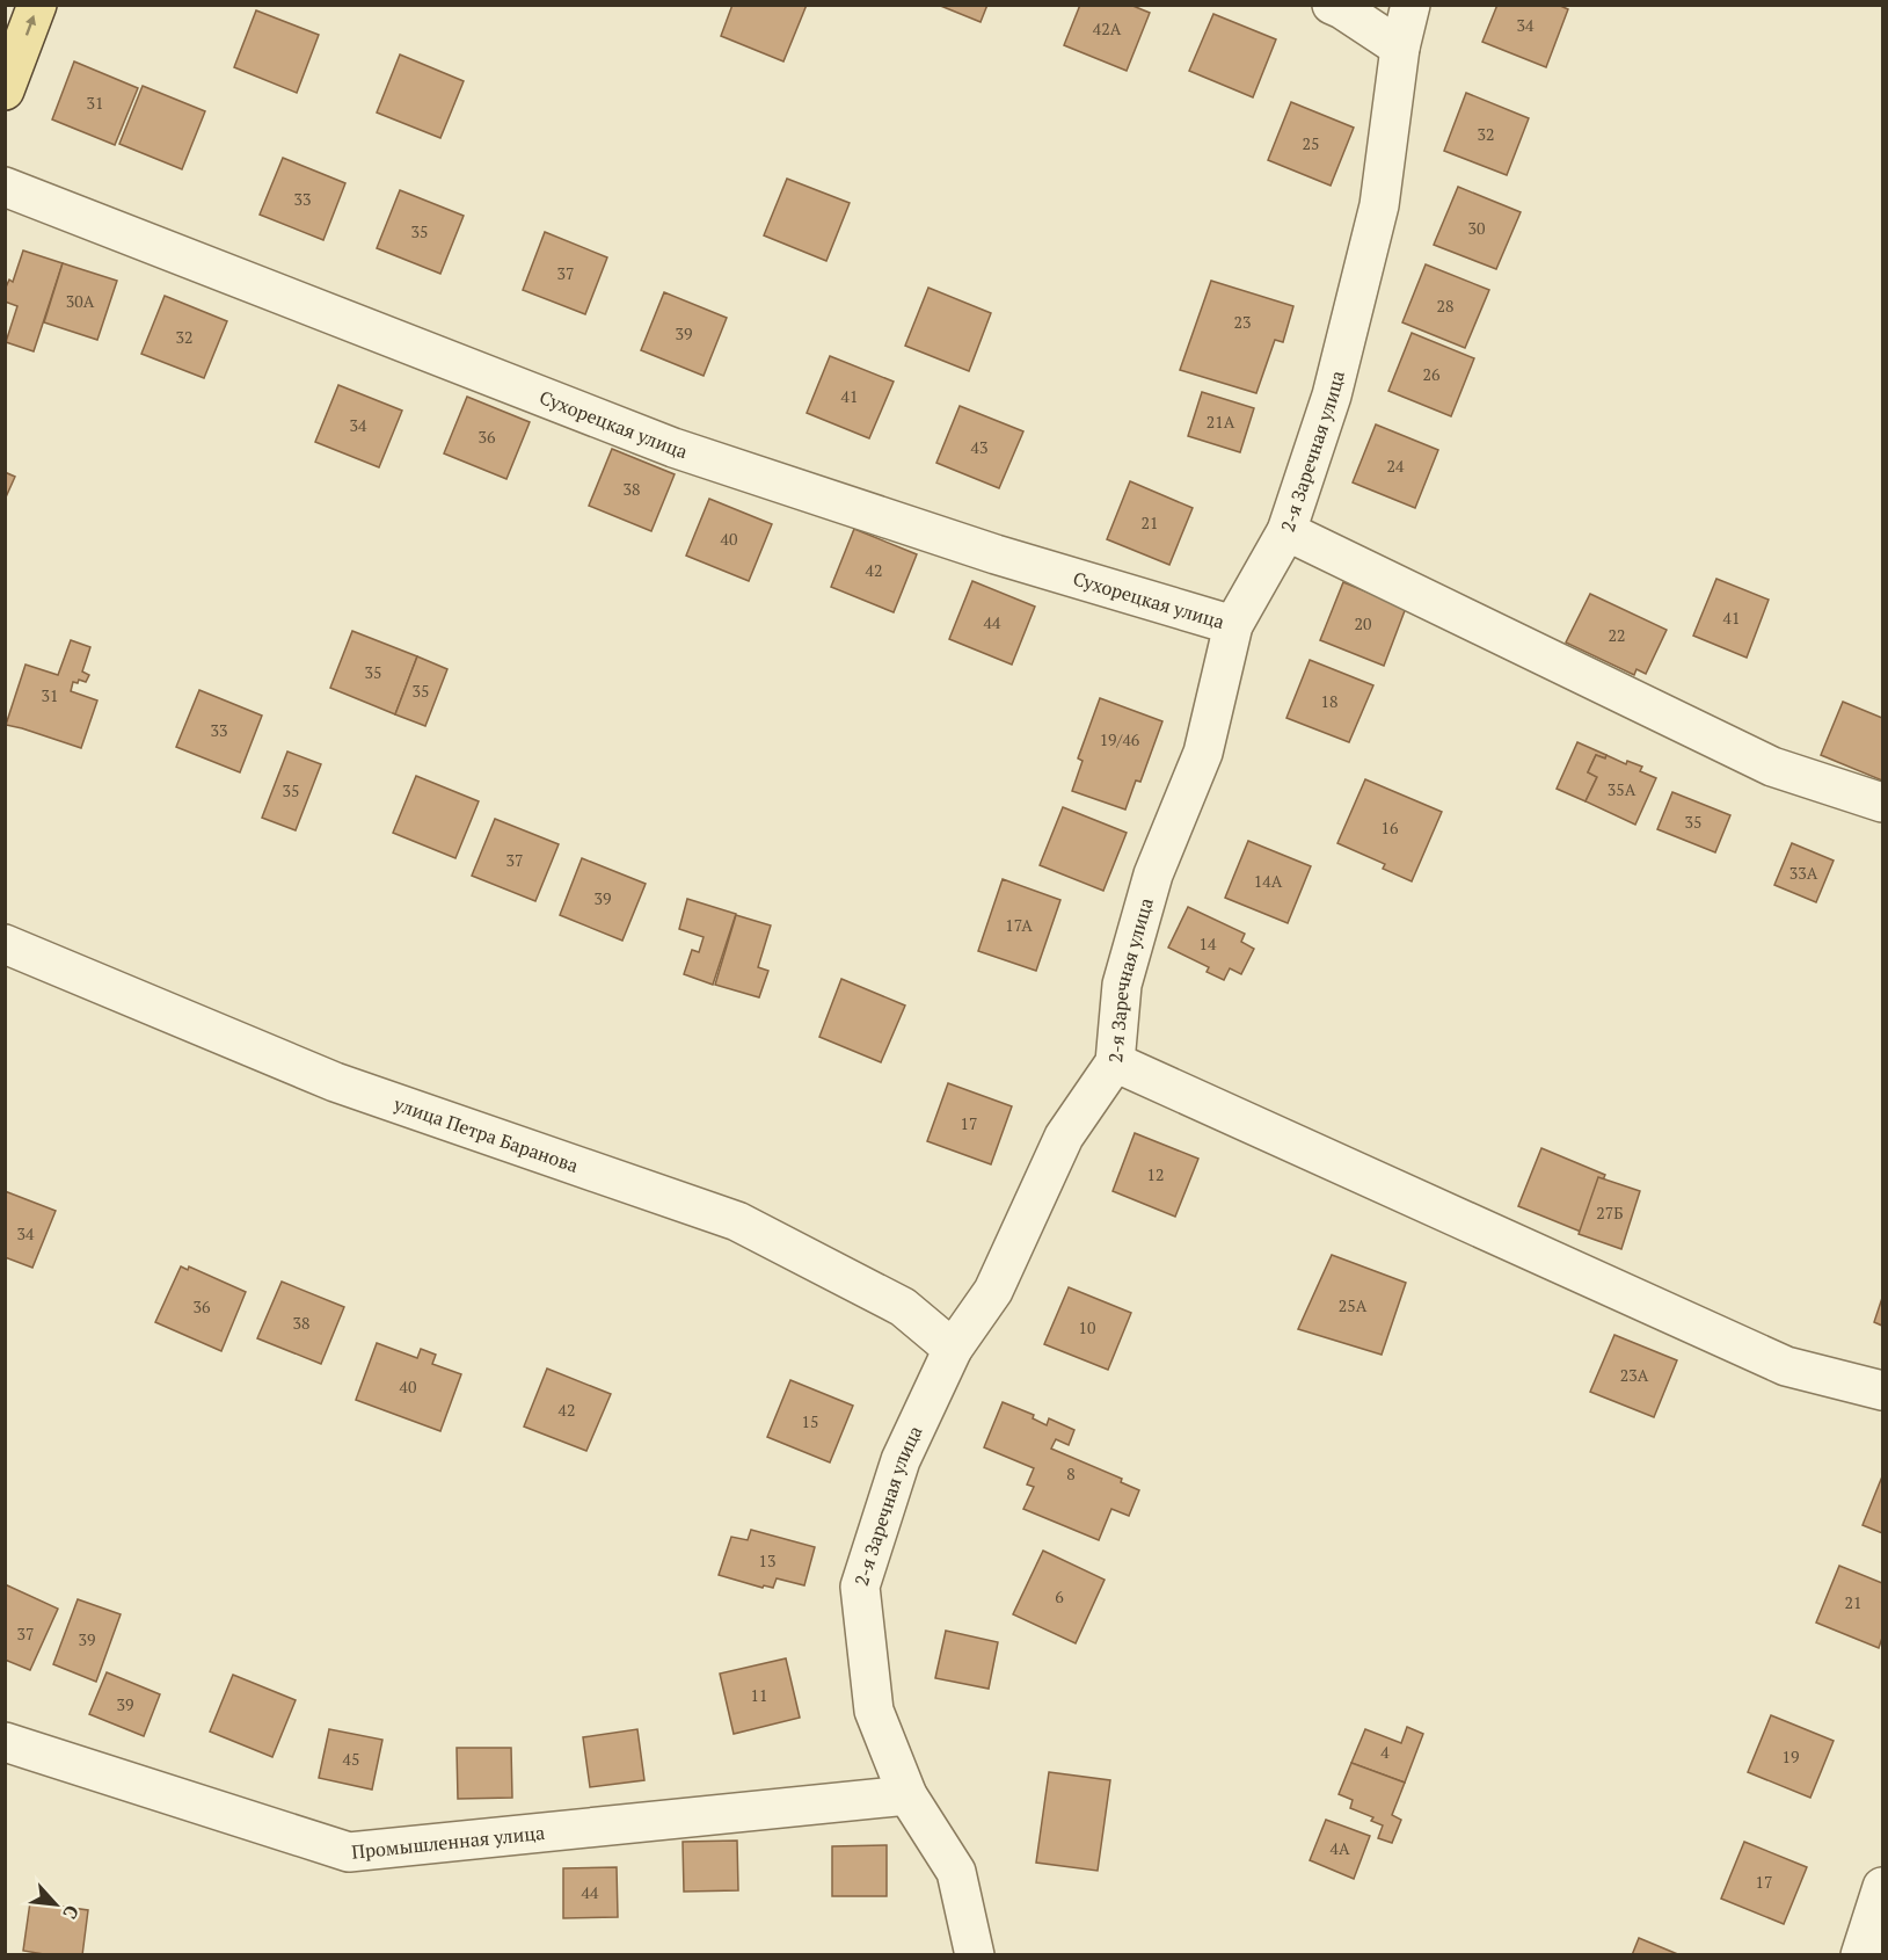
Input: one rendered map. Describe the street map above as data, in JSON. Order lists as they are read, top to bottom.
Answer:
{
  "streets": {
    "street": [
      "Сухорецкая улица",
      "2-я Заречная улица",
      "улица Петра Баранова",
      "Промышленная улица"
    ]
  },
  "crossings": [
    ["Сухорецкая улица", "2-я Заречная улица"],
    ["2-я Заречная улица", "улица Петра Баранова"],
    ["2-я Заречная улица", "Промышленная улица"]
  ],
  "house_numbers": [
    "34",
    "42А",
    "31",
    "32",
    "25",
    "33",
    "30",
    "35",
    "37",
    "30А",
    "28",
    "23",
    "39",
    "32",
    "26",
    "41",
    "21А",
    "34",
    "36",
    "43",
    "24",
    "38",
    "21",
    "40",
    "42",
    "41",
    "44",
    "20",
    "22",
    "35",
    "35",
    "31",
    "18",
    "33",
    "19/46",
    "35А",
    "35",
    "35",
    "16",
    "37",
    "33А",
    "14А",
    "39",
    "17А",
    "14",
    "17",
    "12",
    "27Б",
    "34",
    "25А",
    "36",
    "38",
    "10",
    "23А",
    "40",
    "42",
    "15",
    "8",
    "13",
    "6",
    "21",
    "37",
    "39",
    "11",
    "39",
    "4",
    "19",
    "45",
    "4А",
    "17",
    "44"
  ],
  "north": "bottom right"
}
